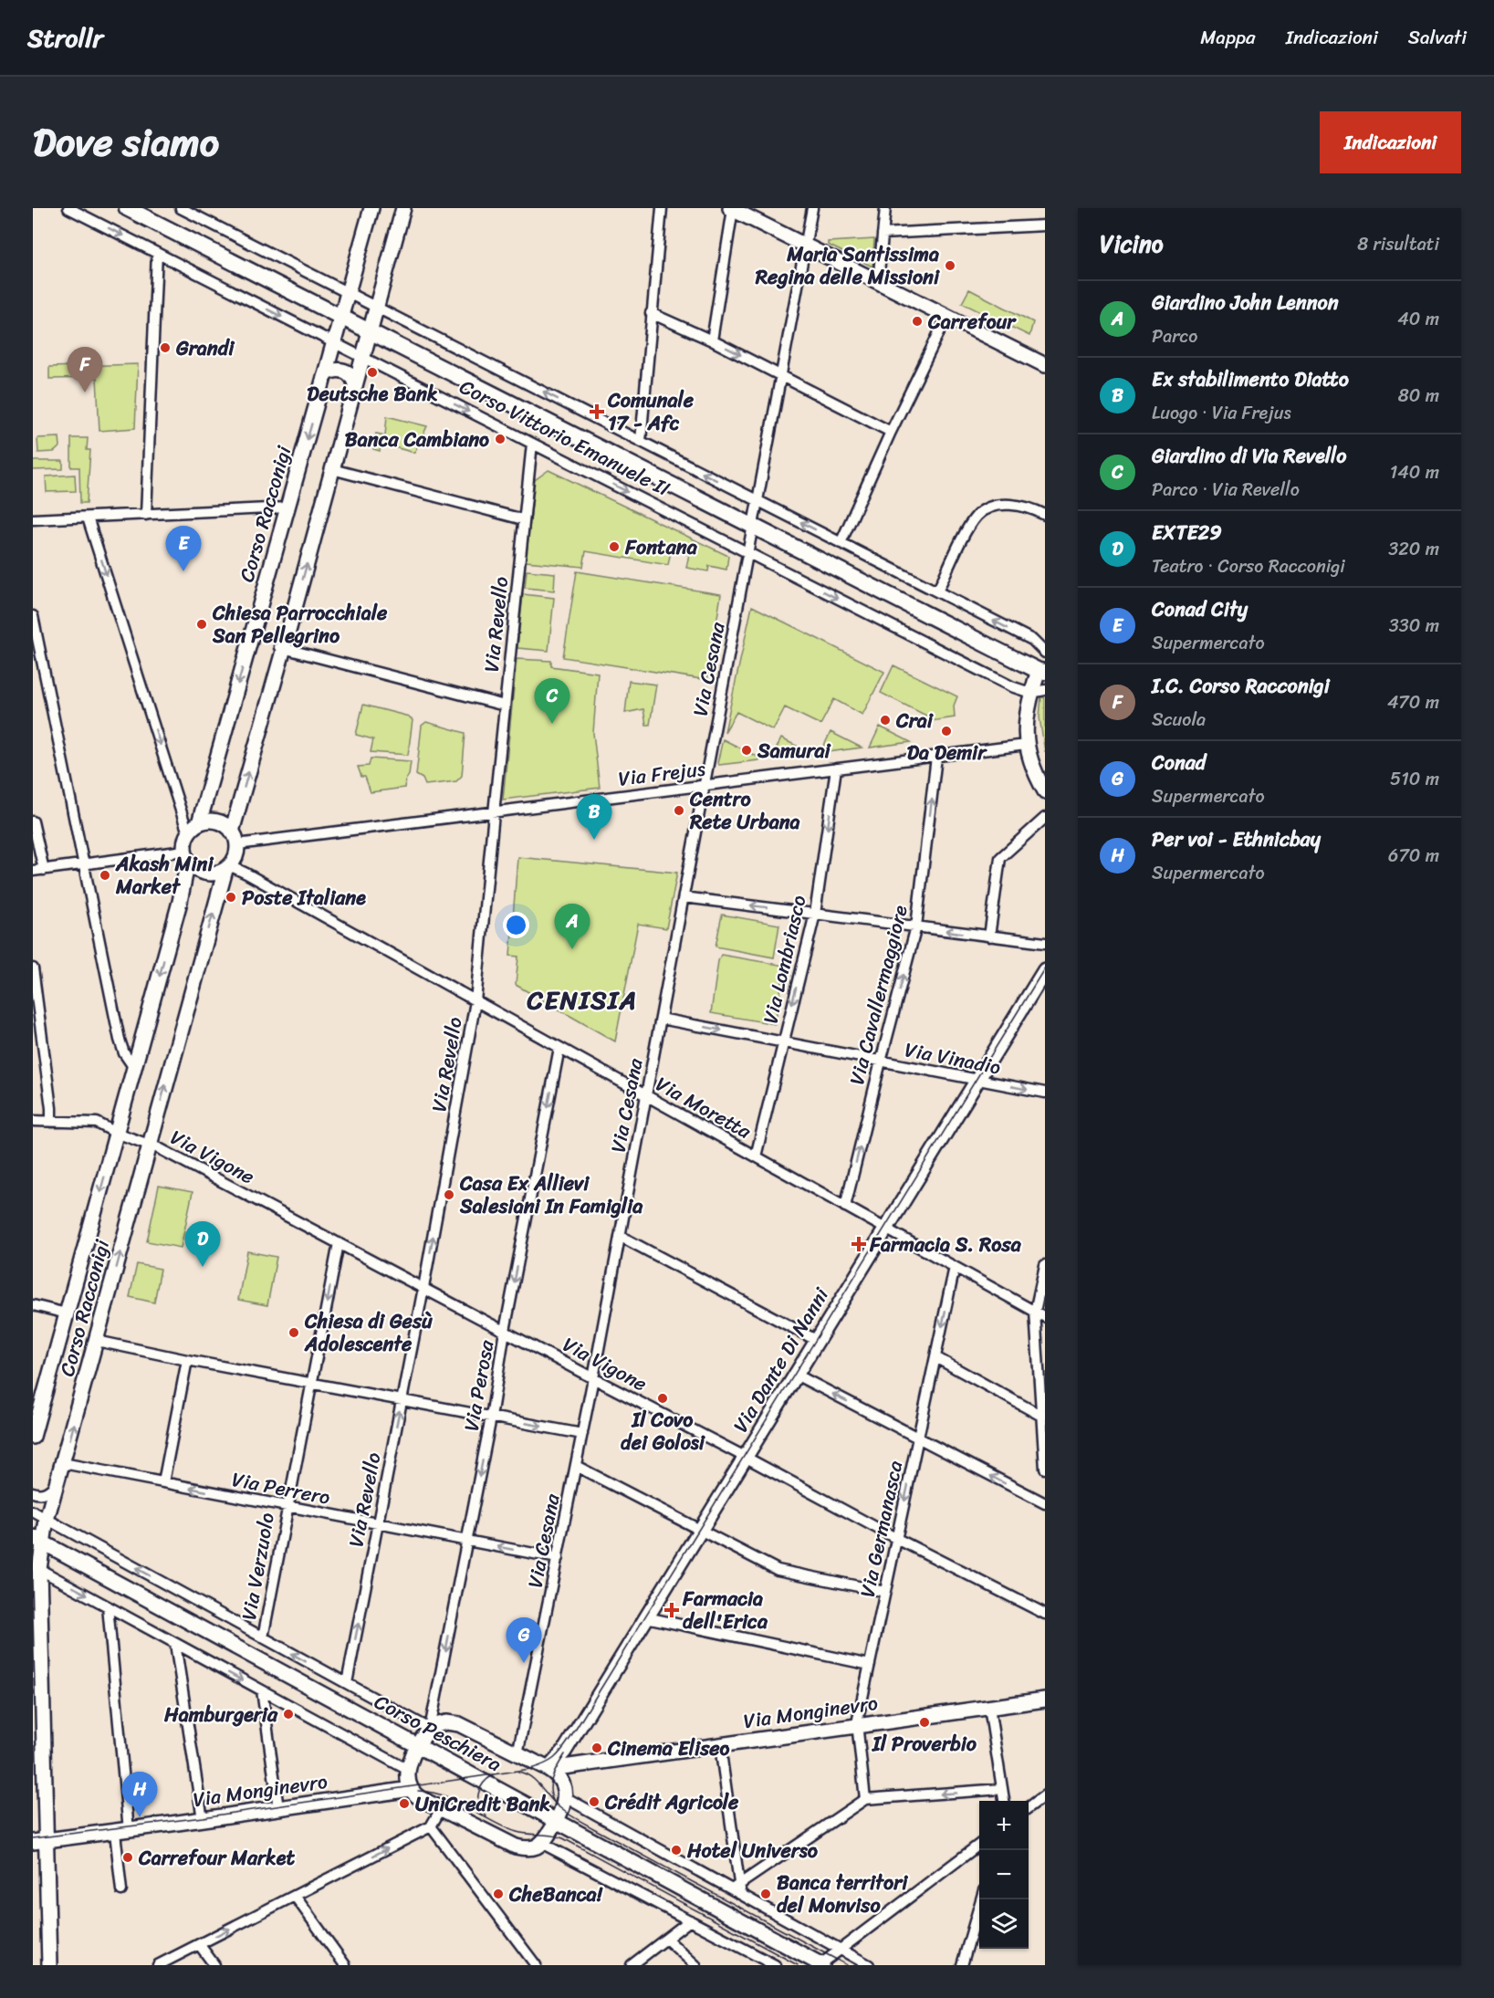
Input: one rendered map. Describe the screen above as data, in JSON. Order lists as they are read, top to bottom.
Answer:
{
  "streets": {
    "main road": ["Corso Vittorio Emanuele II"],
    "street": [
      "Corso Racconigi",
      "Via Revello",
      "Via Cesana",
      "Via Frejus",
      "Via Lombriasco",
      "Via Cavallermaggiore",
      "Via Vinadio",
      "Via Moretta",
      "Via Vigone",
      "Via Dante Di Nanni",
      "Via Perosa",
      "Via Perrero",
      "Via Germanasca",
      "Via Verzuolo",
      "Via Monginevro",
      "Corso Peschiera"
    ]
  },
  "crossings": [
    ["Corso Vittorio Emanuele II", "Corso Racconigi"],
    ["Corso Vittorio Emanuele II", "Via Revello"],
    ["Corso Vittorio Emanuele II", "Via Cesana"],
    ["Corso Racconigi", "Via Frejus"],
    ["Corso Racconigi", "Via Moretta"],
    ["Corso Racconigi", "Via Vigone"],
    ["Corso Racconigi", "Via Perrero"],
    ["Corso Racconigi", "Via Monginevro"],
    ["Corso Racconigi", "Corso Peschiera"],
    ["Via Revello", "Via Frejus"],
    ["Via Revello", "Via Moretta"],
    ["Via Revello", "Via Vigone"],
    ["Via Revello", "Via Perrero"],
    ["Via Revello", "Corso Peschiera"],
    ["Via Cesana", "Via Frejus"],
    ["Via Cesana", "Via Vinadio"],
    ["Via Cesana", "Via Moretta"],
    ["Via Cesana", "Via Vigone"],
    ["Via Cesana", "Via Perrero"],
    ["Via Frejus", "Via Lombriasco"],
    ["Via Frejus", "Via Cavallermaggiore"],
    ["Via Frejus", "Via Moretta"],
    ["Via Lombriasco", "Via Vinadio"],
    ["Via Lombriasco", "Via Moretta"],
    ["Via Cavallermaggiore", "Via Vinadio"],
    ["Via Cavallermaggiore", "Via Moretta"],
    ["Via Vinadio", "Via Dante Di Nanni"],
    ["Via Moretta", "Via Dante Di Nanni"],
    ["Via Moretta", "Via Perosa"],
    ["Via Moretta", "Via Germanasca"],
    ["Via Vigone", "Via Dante Di Nanni"],
    ["Via Vigone", "Via Perosa"],
    ["Via Vigone", "Via Germanasca"],
    ["Via Vigone", "Via Verzuolo"],
    ["Via Dante Di Nanni", "Via Monginevro"],
    ["Via Perosa", "Via Perrero"],
    ["Via Perosa", "Corso Peschiera"],
    ["Via Perrero", "Via Verzuolo"],
    ["Via Germanasca", "Via Monginevro"],
    ["Via Verzuolo", "Corso Peschiera"]
  ],
  "one_way": [
    "Via Revello",
    "Via Lombriasco",
    "Via Cavallermaggiore",
    "Via Vinadio",
    "Via Perosa",
    "Via Perrero",
    "Via Germanasca",
    "Via Verzuolo"
  ],
  "districts": ["CENISIA"],
  "places": {
    "other": [
      "Maria Santissima Regina delle Missioni",
      "Carrefour",
      "Grandi",
      "Deutsche Bank",
      "Banca Cambiano",
      "Fontana",
      "Chiesa Parrocchiale San Pellegrino",
      "Crai",
      "Da Demir",
      "Samurai",
      "Centro Rete Urbana",
      "Akash Mini Market",
      "Poste Italiane",
      "Casa Ex Allievi Salesiani In Famiglia",
      "Chiesa di Gesù Adolescente",
      "Il Covo dei Golosi",
      "Hamburgeria",
      "Il Proverbio",
      "Cinema Eliseo",
      "Crédit Agricole",
      "UniCredit Bank",
      "Hotel Universo",
      "Carrefour Market",
      "CheBanca!",
      "Banca territori del Monviso"
    ],
    "health": ["Comunale 17 - Afc", "Farmacia S. Rosa", "Farmacia dell'Erica"]
  },
  "page": {
    "header": "Strollr",
    "nav": ["Mappa", "Indicazioni", "Salvati"],
    "title": "Dove siamo",
    "buttons": "Indicazioni",
    "heading": ["Vicino", "8 risultati"],
    "list": [
      {
        "mark": "A",
        "name": "Giardino John Lennon",
        "note": "Parco",
        "value": "40 m"
      },
      {
        "mark": "B",
        "name": "Ex stabilimento Diatto",
        "note": "Luogo · Via Frejus",
        "value": "80 m"
      },
      {
        "mark": "C",
        "name": "Giardino di Via Revello",
        "note": "Parco · Via Revello",
        "value": "140 m"
      },
      {
        "mark": "D",
        "name": "EXTE29",
        "note": "Teatro · Corso Racconigi",
        "value": "320 m"
      },
      {
        "mark": "E",
        "name": "Conad City",
        "note": "Supermercato",
        "value": "330 m"
      },
      {
        "mark": "F",
        "name": "I.C. Corso Racconigi",
        "note": "Scuola",
        "value": "470 m"
      },
      {
        "mark": "G",
        "name": "Conad",
        "note": "Supermercato",
        "value": "510 m"
      },
      {
        "mark": "H",
        "name": "Per voi - Ethnicbay",
        "note": "Supermercato",
        "value": "670 m"
      }
    ],
    "pins": [
      "F",
      "E",
      "C",
      "B",
      "A",
      "D",
      "G",
      "H"
    ],
    "map_buttons": ["+", "−"]
  }
}
